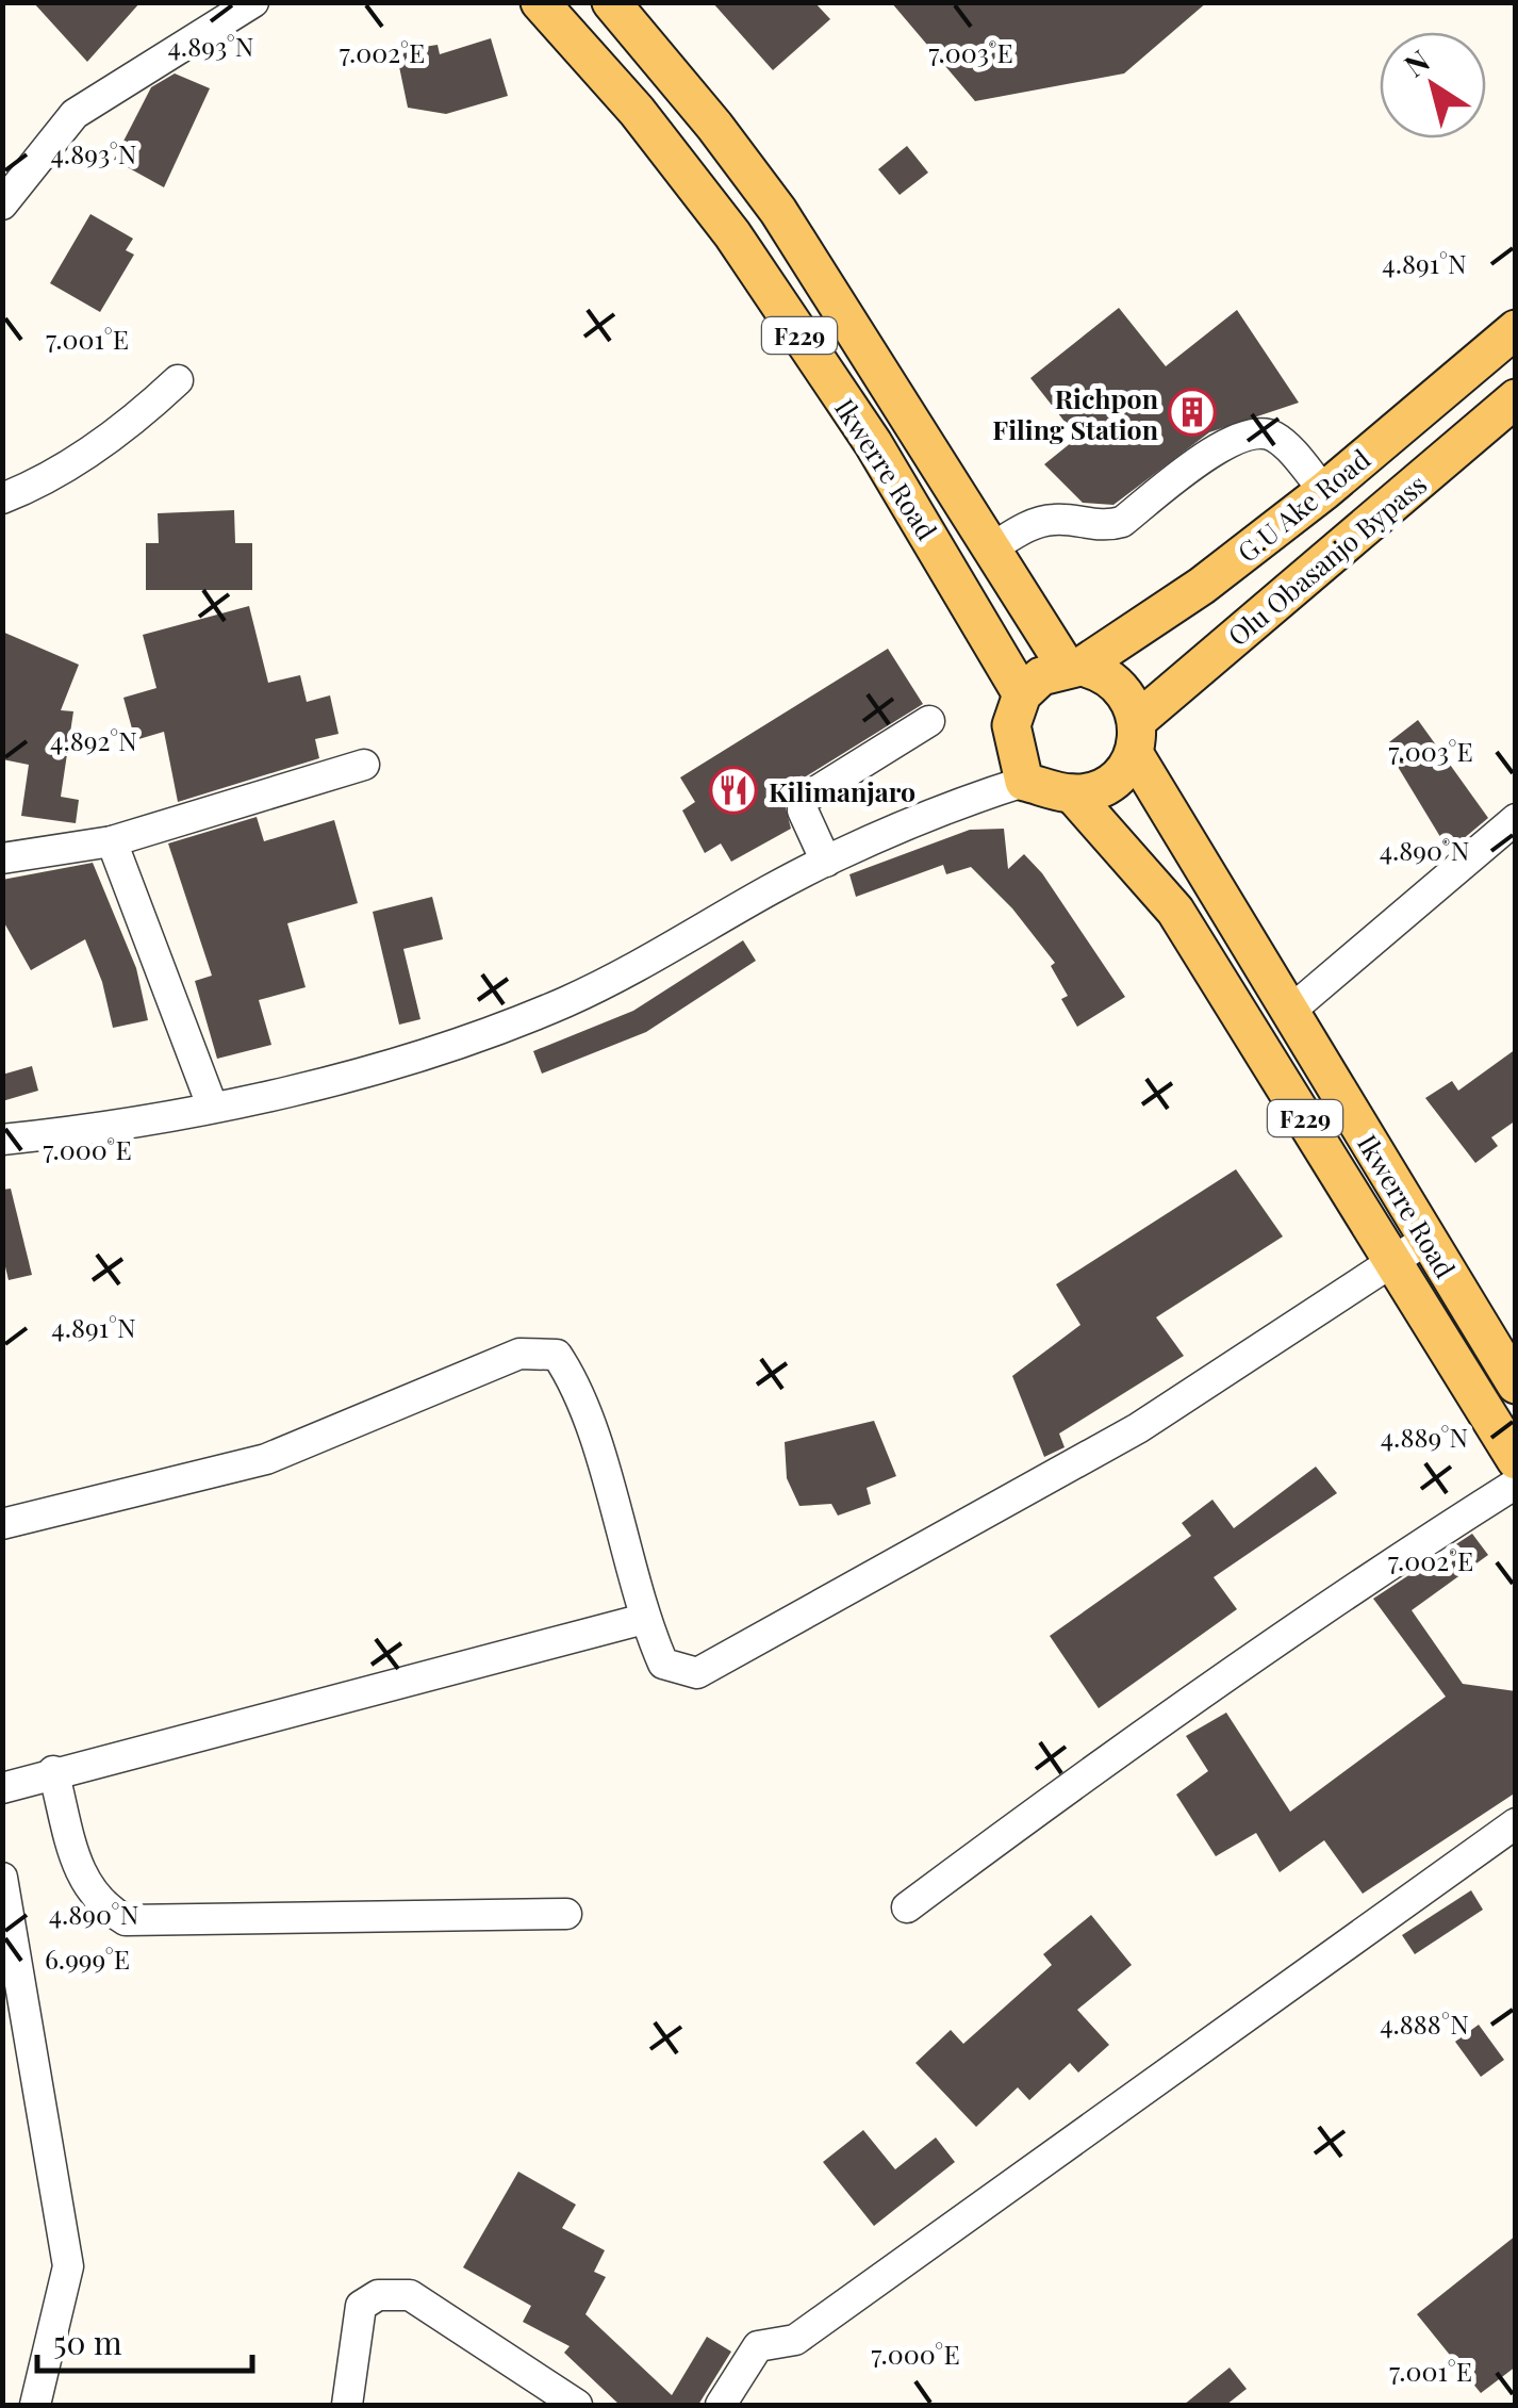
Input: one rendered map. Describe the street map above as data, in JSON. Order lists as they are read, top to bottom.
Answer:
{
  "streets": {
    "main road": [
      "F229",
      "Ikwerre Road",
      "G.U Ake Road",
      "Olu Obasanjo Bypass"
    ]
  },
  "crossings": [
    ["F229", "Ikwerre Road"],
    ["F229", "G.U Ake Road"],
    ["F229", "Olu Obasanjo Bypass"],
    ["Ikwerre Road", "G.U Ake Road"],
    ["Ikwerre Road", "Olu Obasanjo Bypass"],
    ["G.U Ake Road", "Olu Obasanjo Bypass"]
  ],
  "places": {
    "building": ["Richpon Filing Station"],
    "restaurant": ["Kilimanjaro"]
  },
  "scale_bar": "50 m",
  "north": "top left",
  "coordinates": [
    "4.893°N",
    "7.002°E",
    "7.003°E",
    "4.891°N",
    "7.001°E",
    "4.892°N",
    "4.890°N",
    "7.000°E",
    "4.889°N",
    "6.999°E",
    "4.888°N"
  ]
}
